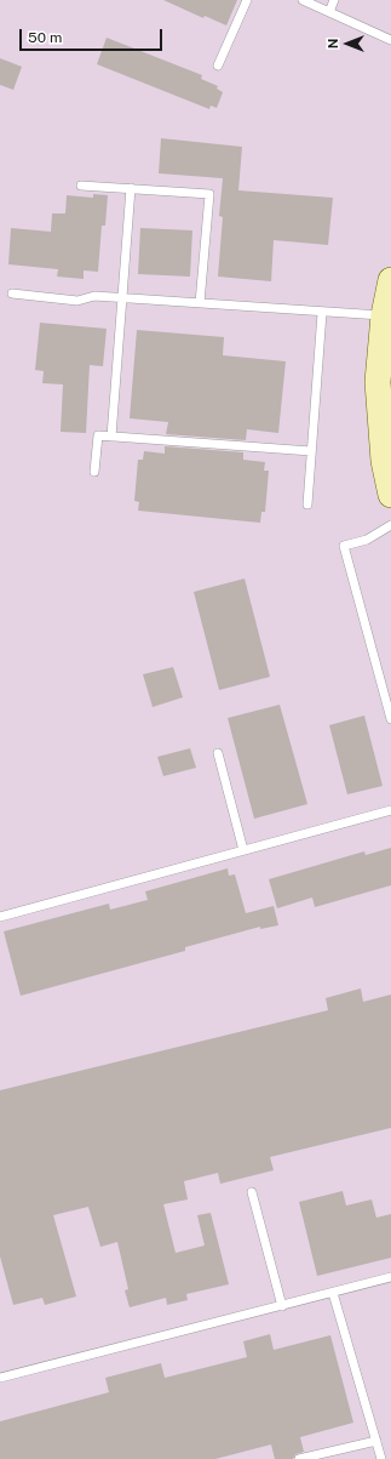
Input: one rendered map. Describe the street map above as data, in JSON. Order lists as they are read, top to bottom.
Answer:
{
  "scale_bar": "50 m",
  "north": "left"
}
